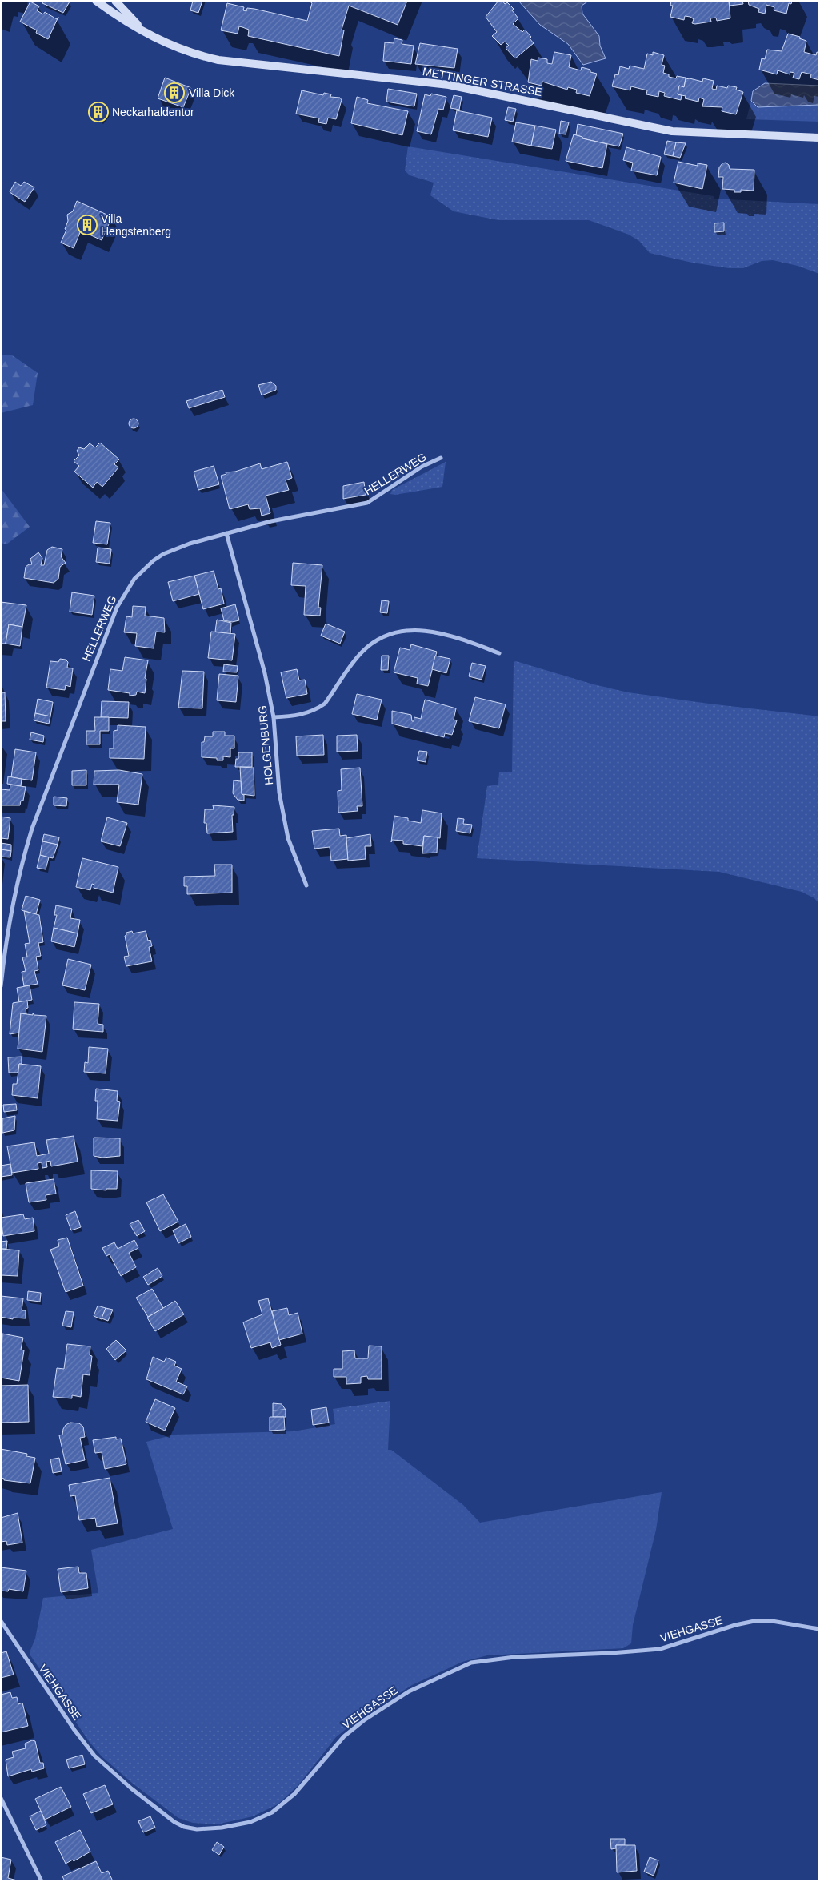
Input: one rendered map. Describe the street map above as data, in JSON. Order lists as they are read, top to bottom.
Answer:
{
  "streets": {
    "main road": ["METTINGER STRASSE"],
    "street": ["HELLERWEG", "HOLGENBURG", "VIEHGASSE"]
  },
  "crossings": [
    ["HELLERWEG", "HOLGENBURG"]
  ],
  "places": {
    "building": ["Villa Dick", "Neckarhaldentor", "Villa Hengstenberg"]
  }
}
